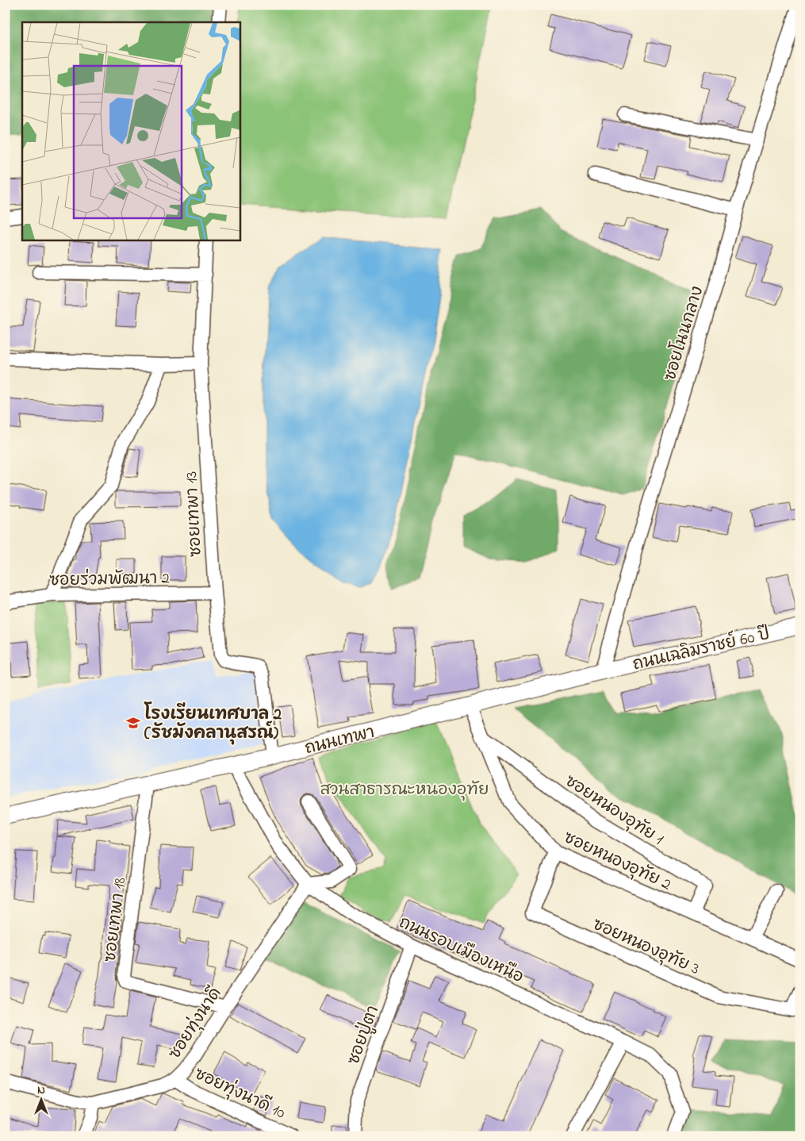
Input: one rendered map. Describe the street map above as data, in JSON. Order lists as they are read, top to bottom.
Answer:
{
  "streets": {
    "street": [
      "ซอยโนนกลาง",
      "ซอยเทพา 13",
      "ซอยร่วมพัฒนา 2",
      "ถนนเฉลิมราชย์ 60 ปี",
      "ถนนเทพา",
      "ซอยหนองอุทัย 1",
      "ซอยหนองอุทัย 2",
      "ซอยเทพา 18",
      "ซอยหนองอุทัย 3",
      "ถนนรอบเมืองเหนือ",
      "ซอยทุ่งนาดี",
      "ซอยปู่ตา",
      "ซอยทุ่งนาดี 10"
    ]
  },
  "crossings": [
    ["ซอยโนนกลาง", "ถนนเฉลิมราชย์ 60 ปี"],
    ["ซอยโนนกลาง", "ถนนเทพา"],
    ["ซอยเทพา 13", "ซอยร่วมพัฒนา 2"],
    ["ซอยเทพา 13", "ถนนเทพา"],
    ["ถนนเฉลิมราชย์ 60 ปี", "ถนนเทพา"],
    ["ถนนเทพา", "ซอยหนองอุทัย 2"],
    ["ถนนเทพา", "ซอยเทพา 18"],
    ["ถนนเทพา", "ถนนรอบเมืองเหนือ"],
    ["ซอยหนองอุทัย 1", "ซอยหนองอุทัย 2"],
    ["ซอยหนองอุทัย 2", "ซอยหนองอุทัย 3"],
    ["ซอยเทพา 18", "ซอยทุ่งนาดี"],
    ["ถนนรอบเมืองเหนือ", "ซอยทุ่งนาดี"],
    ["ถนนรอบเมืองเหนือ", "ซอยปู่ตา"],
    ["ซอยทุ่งนาดี", "ซอยทุ่งนาดี 10"]
  ],
  "parks": ["สวนสาธารณะหนองอุทัย"],
  "places": {
    "school or university": ["โรงเรียนเทศบาล 2 (รัชมังคลานุสรณ์)"]
  },
  "north": "top"
}
